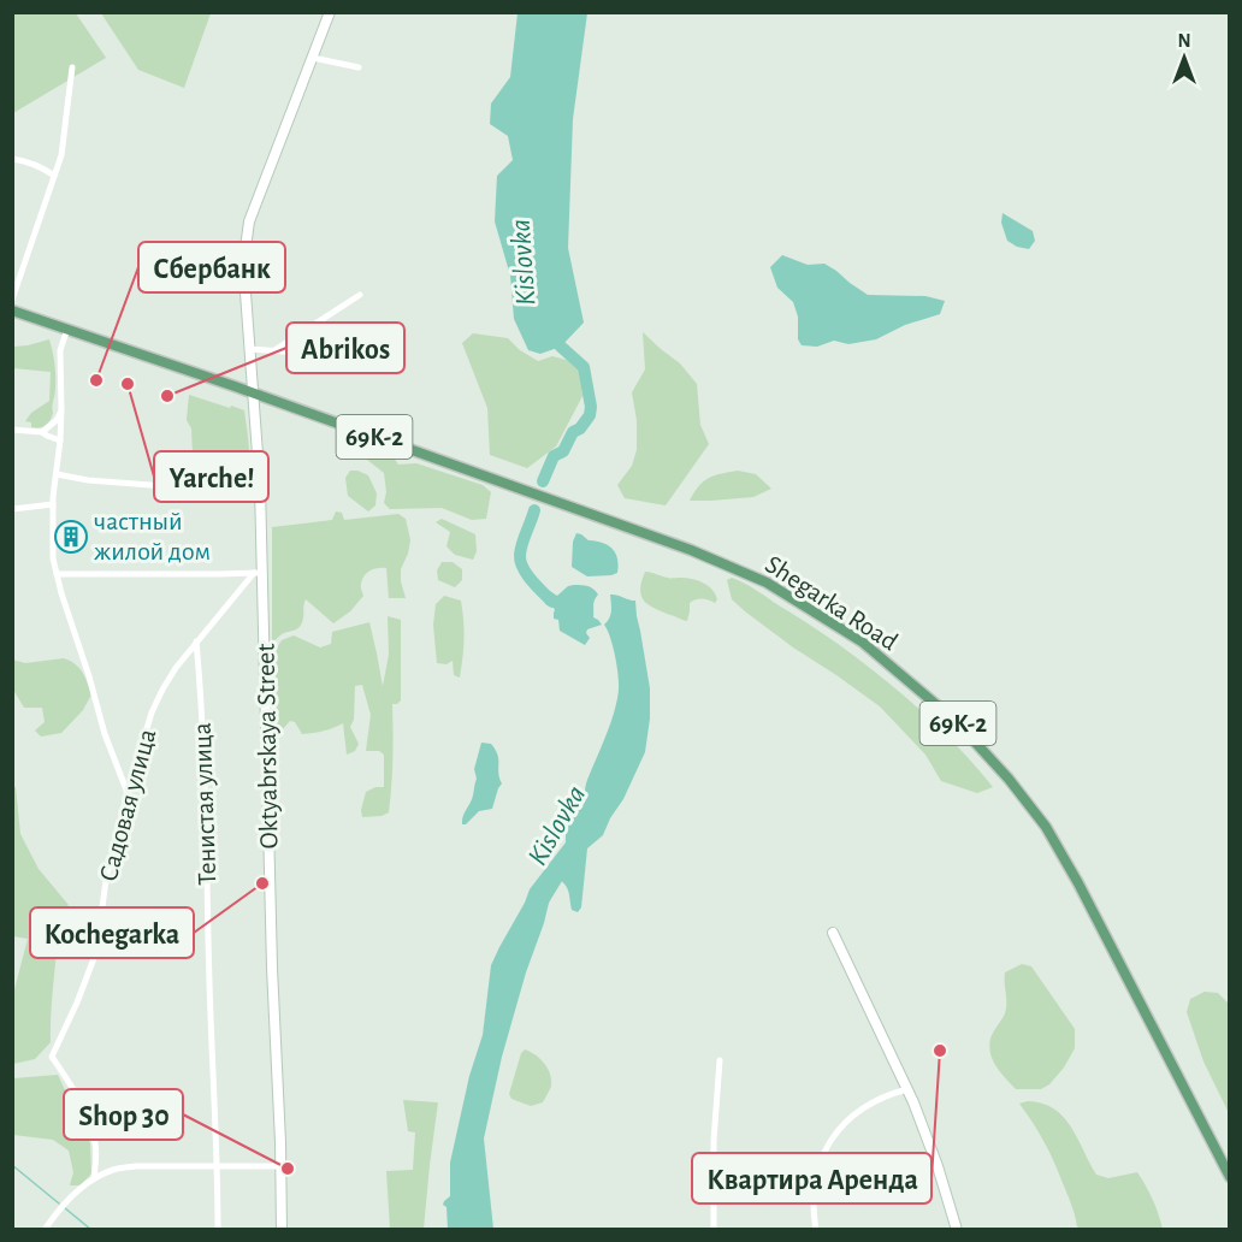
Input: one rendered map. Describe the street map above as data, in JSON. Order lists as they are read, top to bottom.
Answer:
{
  "streets": {
    "main road": ["69К-2", "Shegarka Road"],
    "street": ["Oktyabrskaya Street", "Тенистая улица", "Садовая улица"]
  },
  "crossings": [
    ["69К-2", "Shegarka Road"],
    ["69К-2", "Oktyabrskaya Street"],
    ["Shegarka Road", "Oktyabrskaya Street"],
    ["Тенистая улица", "Садовая улица"]
  ],
  "water": ["Kislovka"],
  "places": {
    "other": [
      "Сбербанк",
      "Yarche!",
      "Abrikos",
      "Kochegarka",
      "Квартира Аренда",
      "Shop 30"
    ],
    "building": ["частный жилой дом"]
  },
  "north": "top"
}
